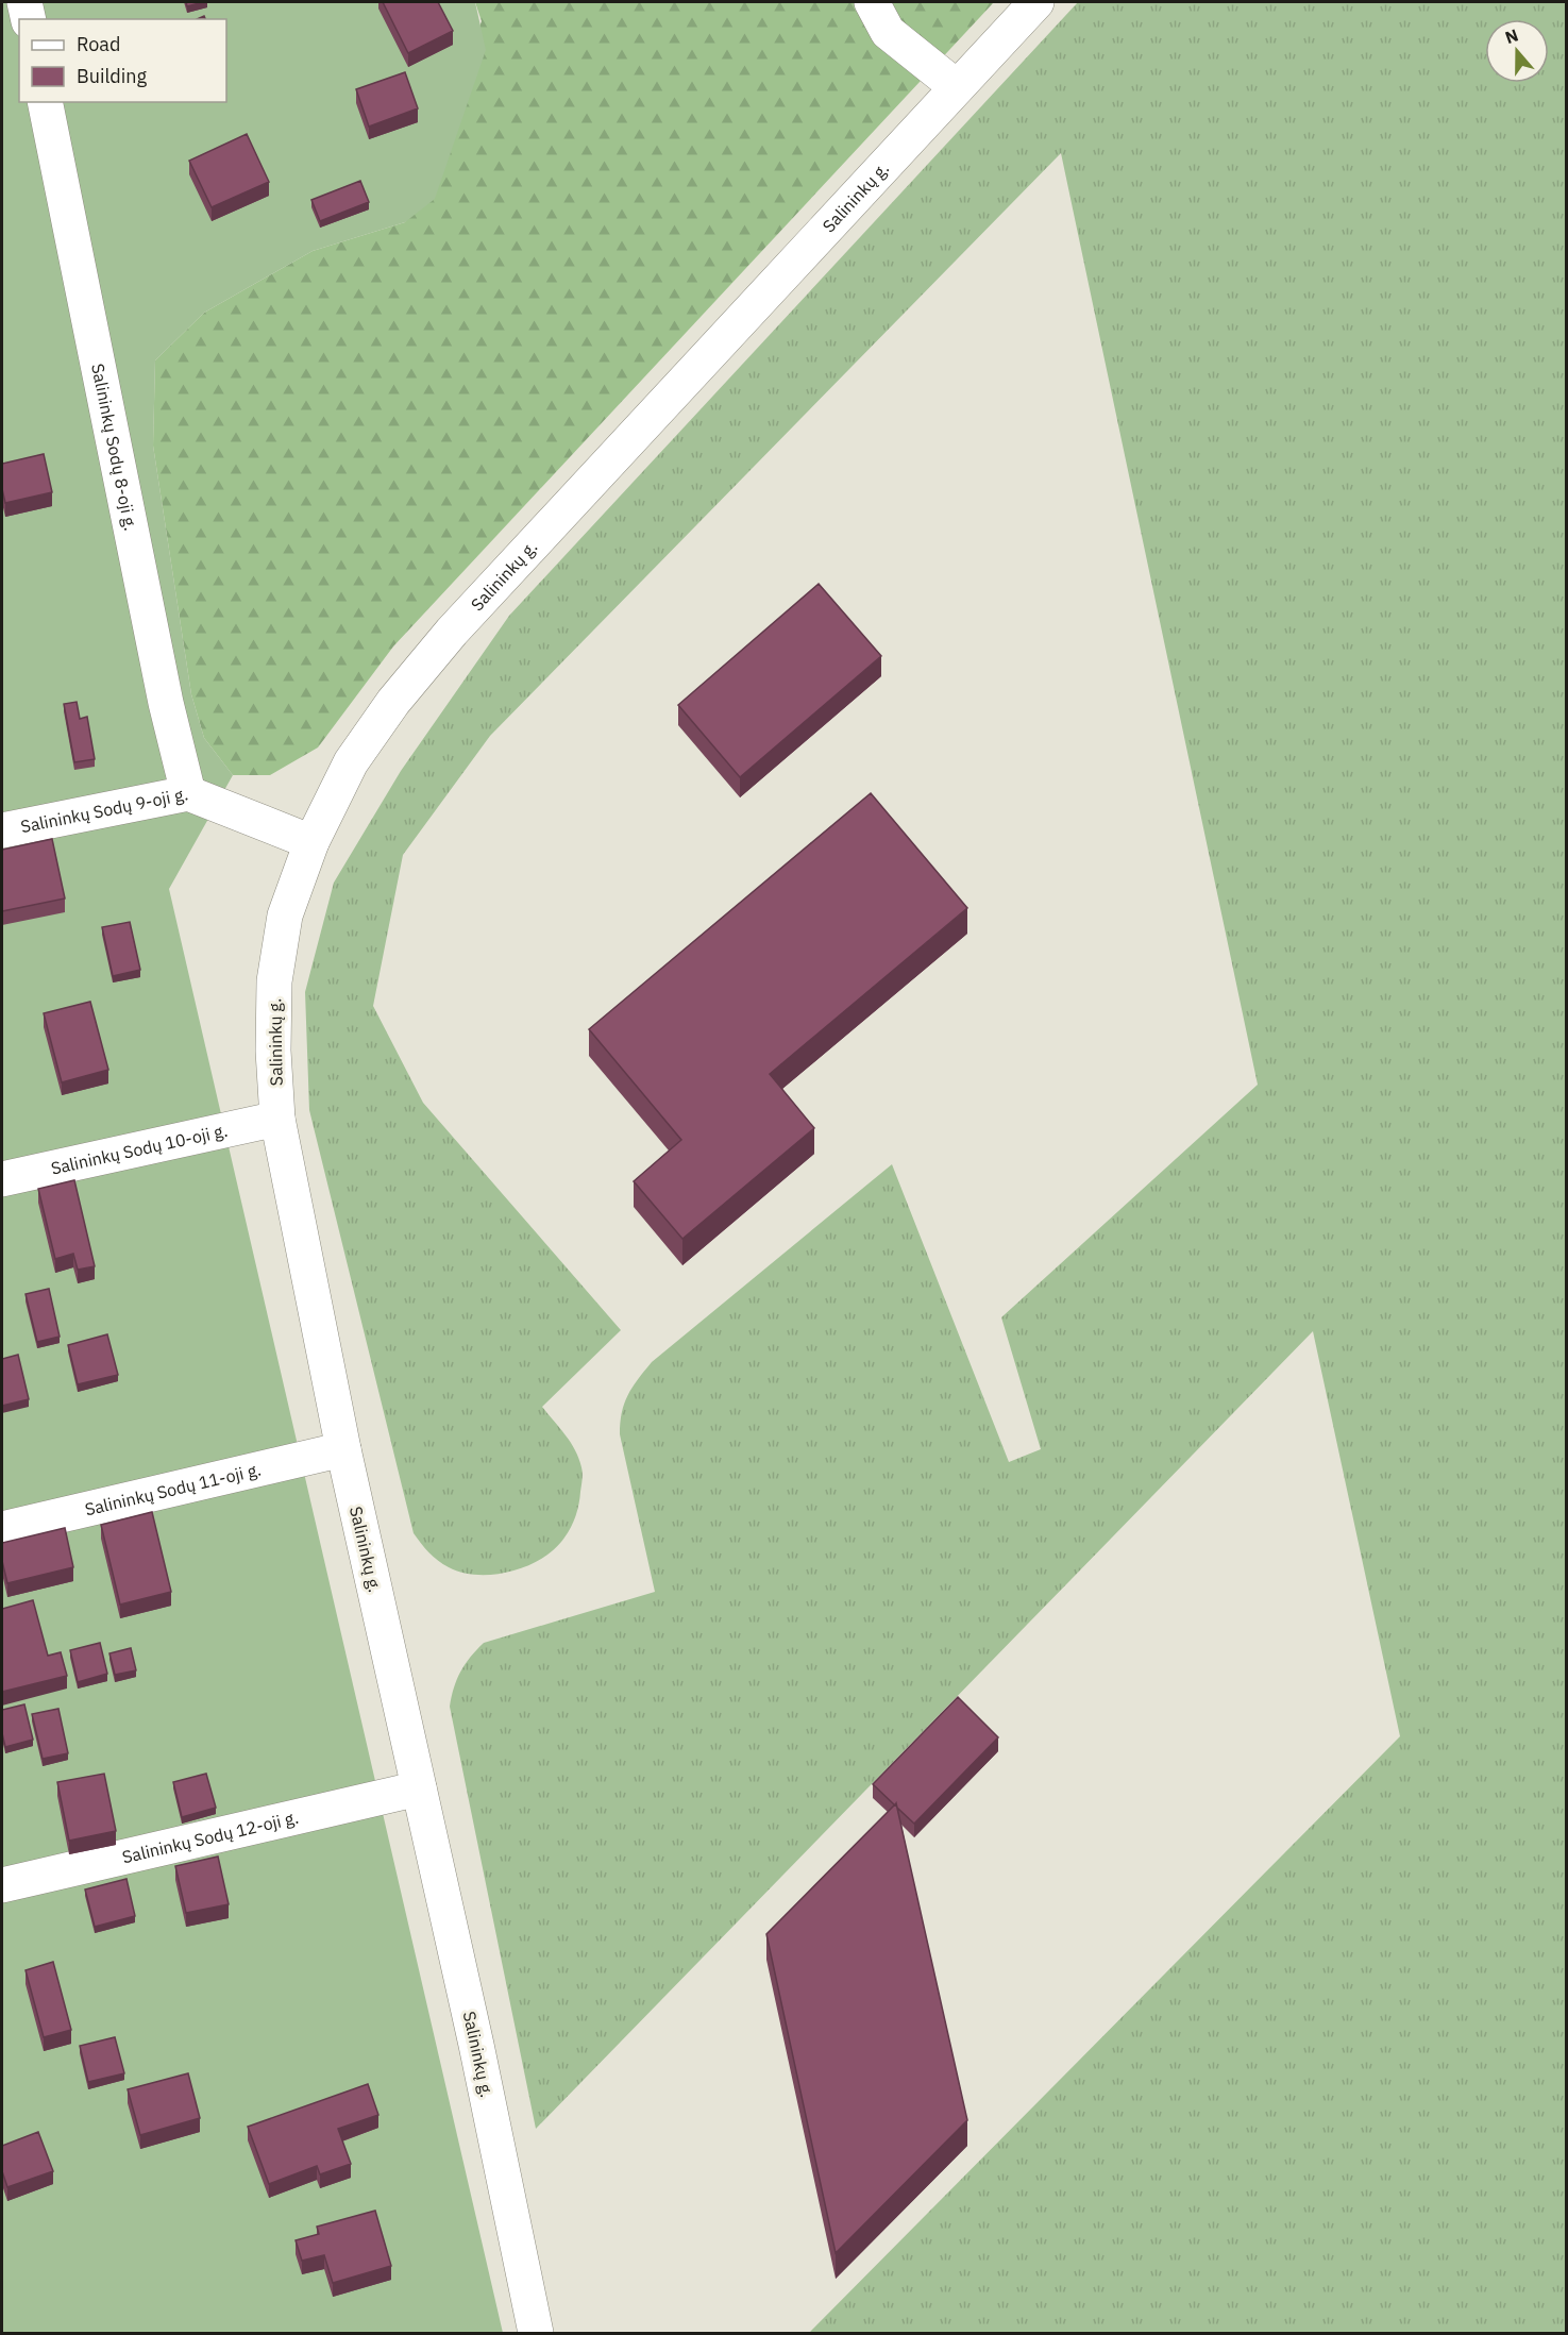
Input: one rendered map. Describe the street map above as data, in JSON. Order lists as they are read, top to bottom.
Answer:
{
  "streets": {
    "main road": [
      "Salininkų g.",
      "Salininkų Sodų 8-oji g.",
      "Salininkų Sodų 9-oji g.",
      "Salininkų Sodų 10-oji g.",
      "Salininkų Sodų 11-oji g.",
      "Salininkų Sodų 12-oji g."
    ]
  },
  "crossings": [
    ["Salininkų g.", "Salininkų Sodų 9-oji g."],
    ["Salininkų g.", "Salininkų Sodų 10-oji g."],
    ["Salininkų g.", "Salininkų Sodų 11-oji g."],
    ["Salininkų g.", "Salininkų Sodų 12-oji g."],
    ["Salininkų Sodų 8-oji g.", "Salininkų Sodų 9-oji g."]
  ],
  "legend": ["Road", "Building"],
  "north": "top"
}
